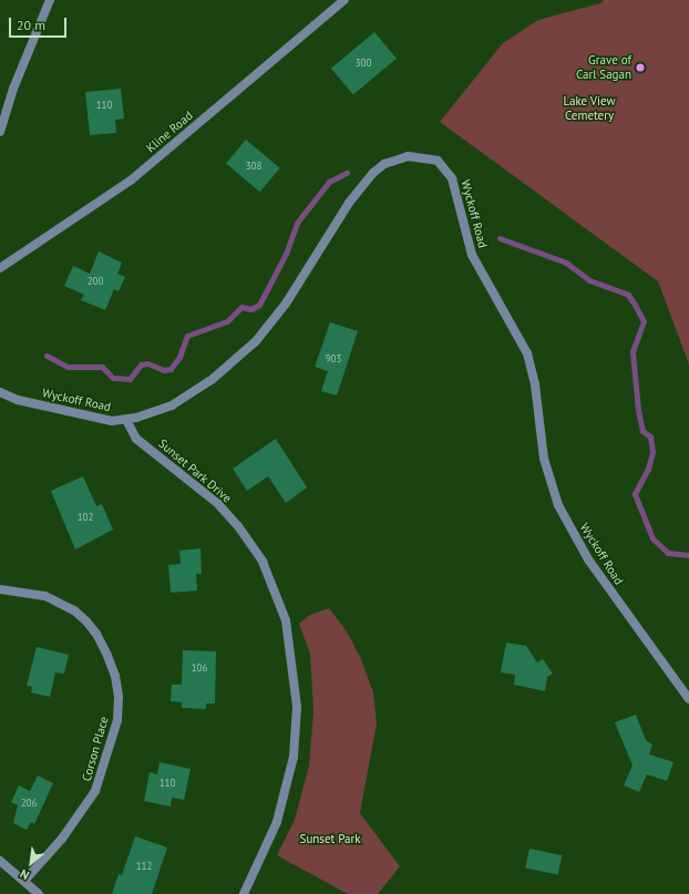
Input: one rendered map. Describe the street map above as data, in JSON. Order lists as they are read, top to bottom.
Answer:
{
  "streets": {
    "street": [
      "Kline Road",
      "Wyckoff Road",
      "Sunset Park Drive",
      "Corson Place"
    ]
  },
  "crossings": [
    ["Wyckoff Road", "Sunset Park Drive"]
  ],
  "parks": ["Lake View Cemetery", "Sunset Park"],
  "places": ["Grave of Carl Sagan"],
  "house_numbers": [
    "300",
    "110",
    "308",
    "200",
    "903",
    "102",
    "106",
    "110",
    "206",
    "112"
  ],
  "scale_bar": "20 m",
  "north": "bottom left"
}
